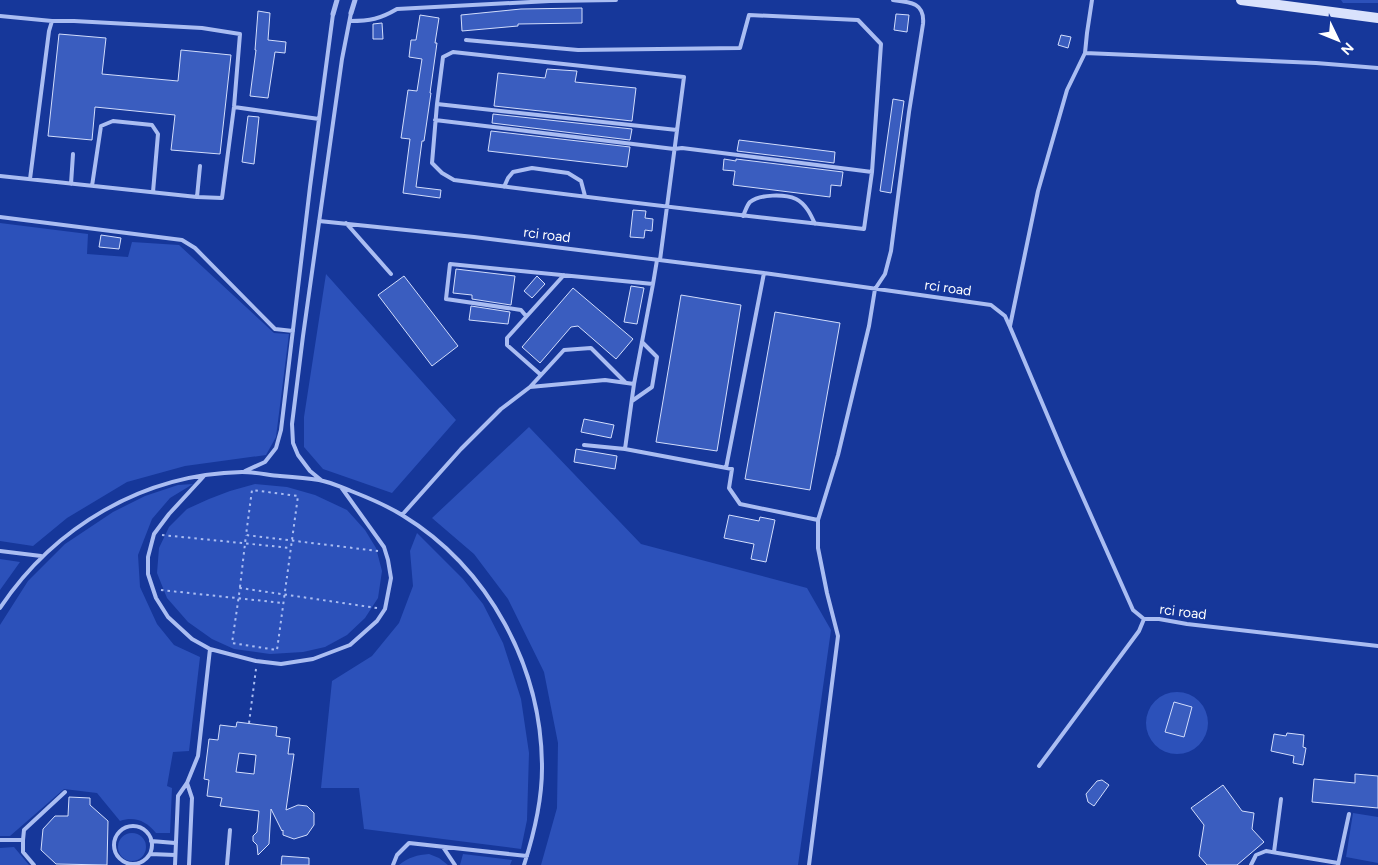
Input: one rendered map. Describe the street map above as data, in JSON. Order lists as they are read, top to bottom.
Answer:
{
  "streets": {
    "lane": ["rci road"]
  },
  "north": "bottom right"
}
